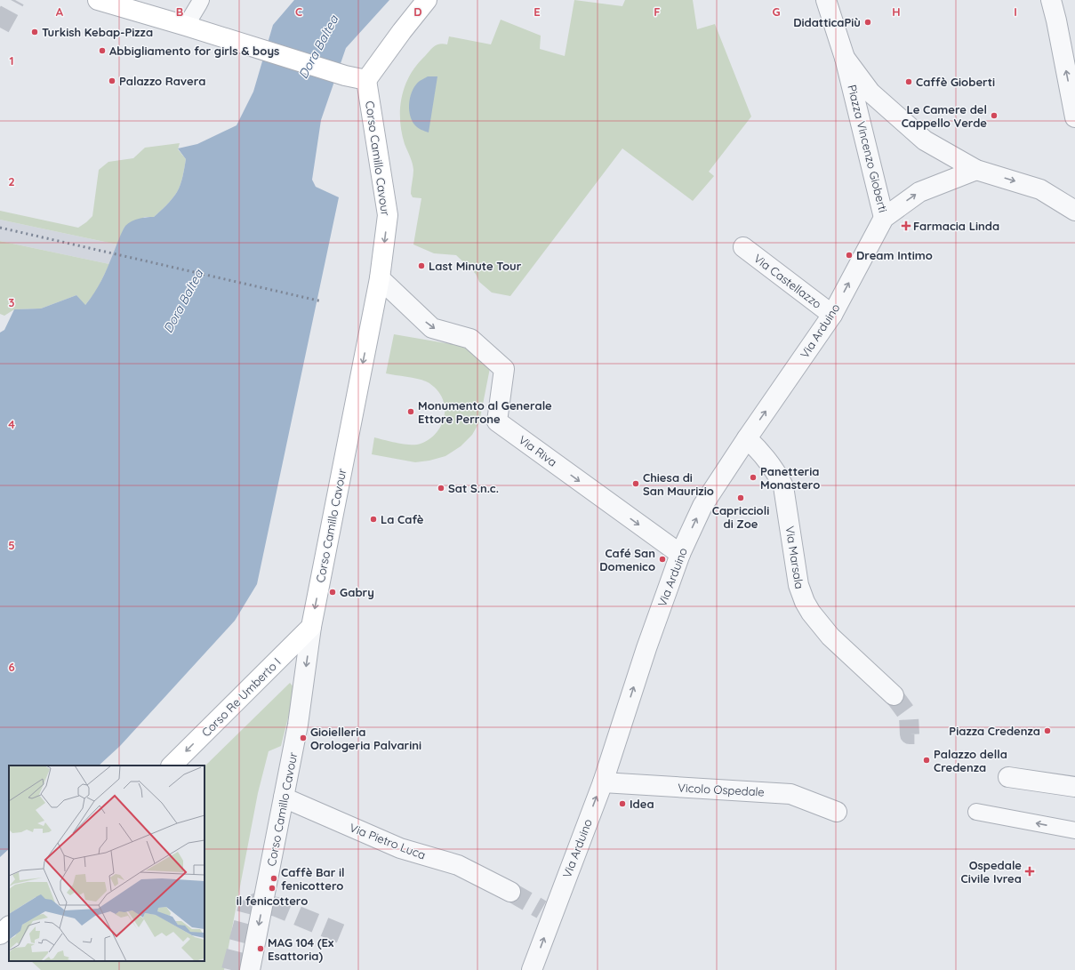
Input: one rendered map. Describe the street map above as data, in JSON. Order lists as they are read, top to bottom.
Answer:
{
  "streets": {
    "main road": ["Corso Camillo Cavour", "Corso Re Umberto I"],
    "street": [
      "Piazza Vincenzo Gioberti",
      "Via Castellazzo",
      "Via Arduino",
      "Via Riva",
      "Via Marsala",
      "Vicolo Ospedale",
      "Via Pietro Luca"
    ]
  },
  "crossings": [
    ["Piazza Vincenzo Gioberti", "Via Arduino"],
    ["Corso Camillo Cavour", "Via Riva"],
    ["Corso Camillo Cavour", "Corso Re Umberto I"],
    ["Corso Camillo Cavour", "Via Pietro Luca"],
    ["Via Castellazzo", "Via Arduino"],
    ["Via Arduino", "Via Riva"],
    ["Via Arduino", "Via Marsala"],
    ["Via Arduino", "Vicolo Ospedale"]
  ],
  "one_way": [
    "Corso Camillo Cavour",
    "Via Arduino",
    "Via Riva",
    "Corso Re Umberto I"
  ],
  "water": ["Dora Baltea"],
  "places": {
    "other": [
      "DidatticaPiù",
      "Turkish Kebap-Pizza",
      "Abbigliamento for girls & boys",
      "Palazzo Ravera",
      "Caffè Gioberti",
      "Le Camere del Cappello Verde",
      "Dream Intimo",
      "Last Minute Tour",
      "Monumento al Generale Ettore Perrone",
      "Panetteria Monastero",
      "Chiesa di San Maurizio",
      "Sat S.n.c.",
      "Capriccioli di Zoe",
      "La Cafè",
      "Café San Domenico",
      "Gabry",
      "Piazza Credenza",
      "Gioielleria Orologeria Palvarini",
      "Palazzo della Credenza",
      "Idea",
      "Caffè Bar il fenicottero",
      "il fenicottero",
      "MAG 104 (Ex Esattoria)"
    ],
    "health": ["Farmacia Linda", "Ospedale Civile Ivrea"]
  },
  "grid": {
    "columns": [
      "A",
      "B",
      "C",
      "D",
      "E",
      "F",
      "G",
      "H",
      "I"
    ],
    "rows": [
      "1",
      "2",
      "3",
      "4",
      "5",
      "6"
    ]
  }
}
